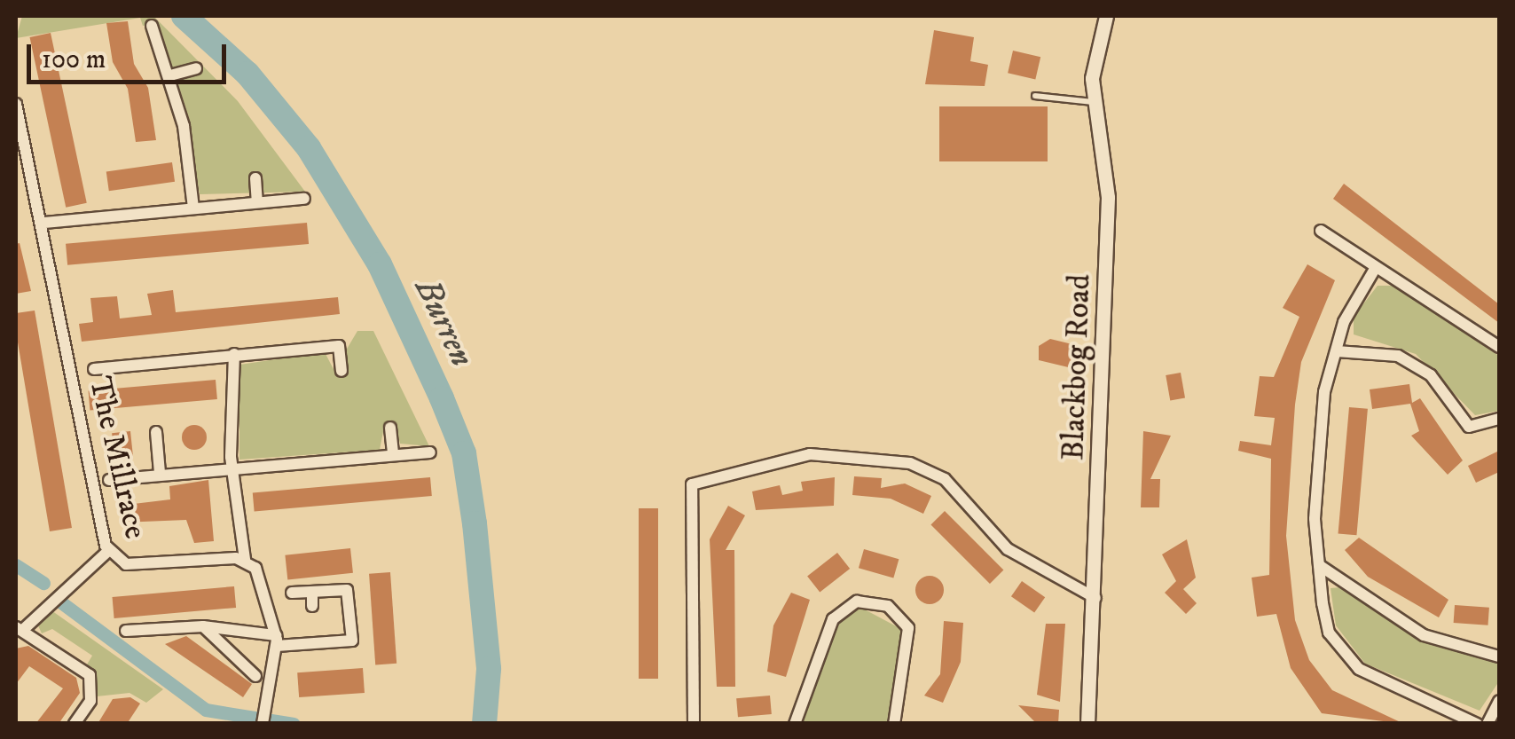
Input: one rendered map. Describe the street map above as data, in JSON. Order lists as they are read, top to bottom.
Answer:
{
  "streets": {
    "street": ["Blackbog Road", "The Millrace"]
  },
  "water": ["Burren"],
  "scale_bar": "100 m"
}
